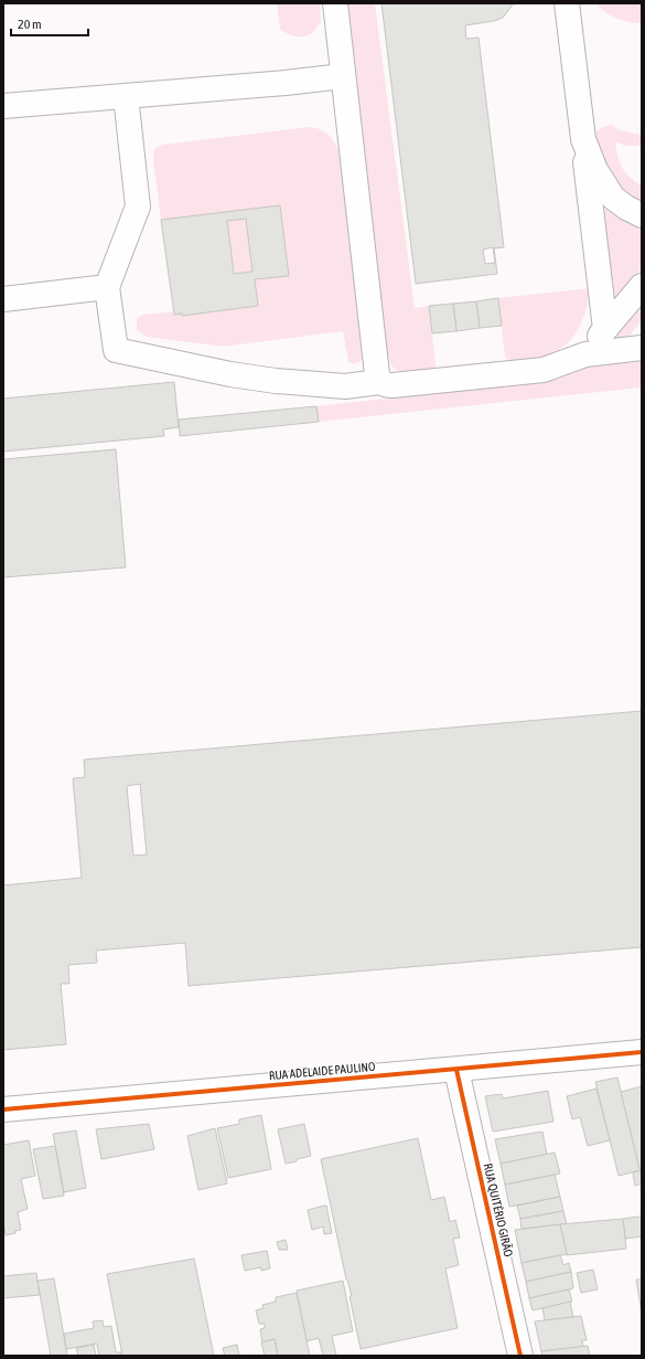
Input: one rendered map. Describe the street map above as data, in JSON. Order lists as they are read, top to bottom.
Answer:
{
  "streets": {
    "street": ["RUA ADELAIDE PAULINO", "RUA QUITÉRIO GIRÃO"]
  },
  "crossings": [
    ["RUA ADELAIDE PAULINO", "RUA QUITÉRIO GIRÃO"]
  ],
  "scale_bar": "20 m"
}
